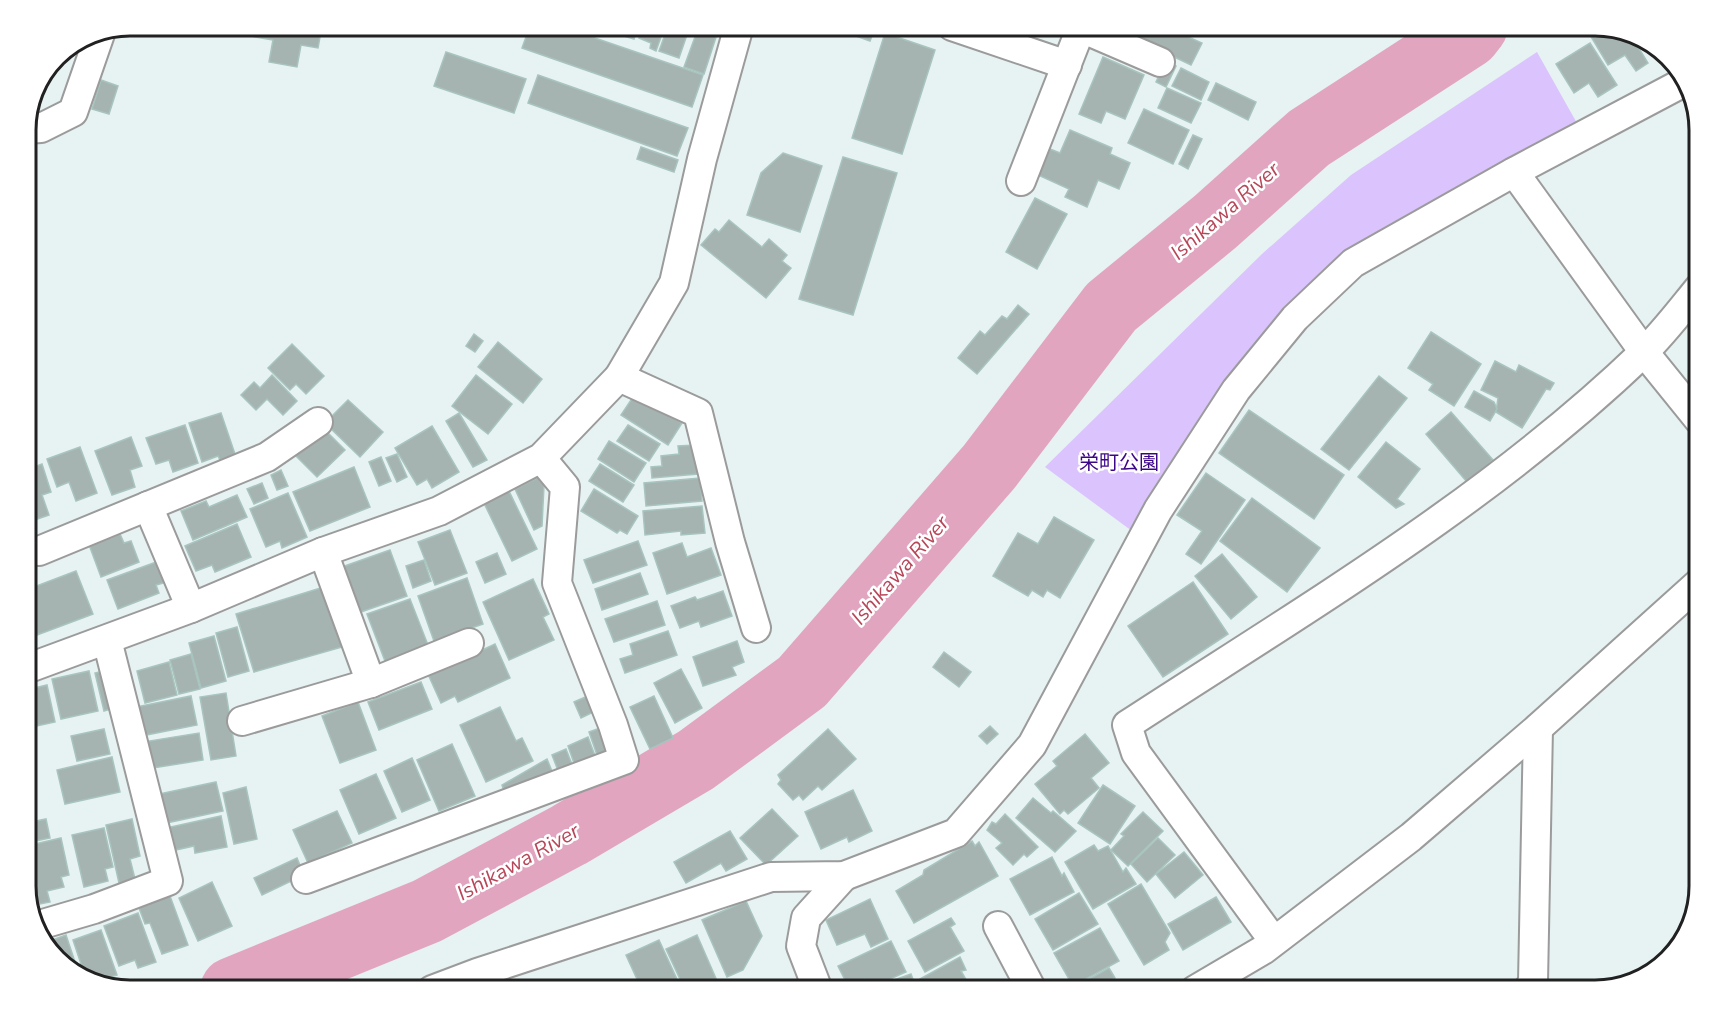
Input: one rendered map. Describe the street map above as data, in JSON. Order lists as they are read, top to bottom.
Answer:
{
  "water": ["Ishikawa River"],
  "parks": ["栄町公園"]
}
